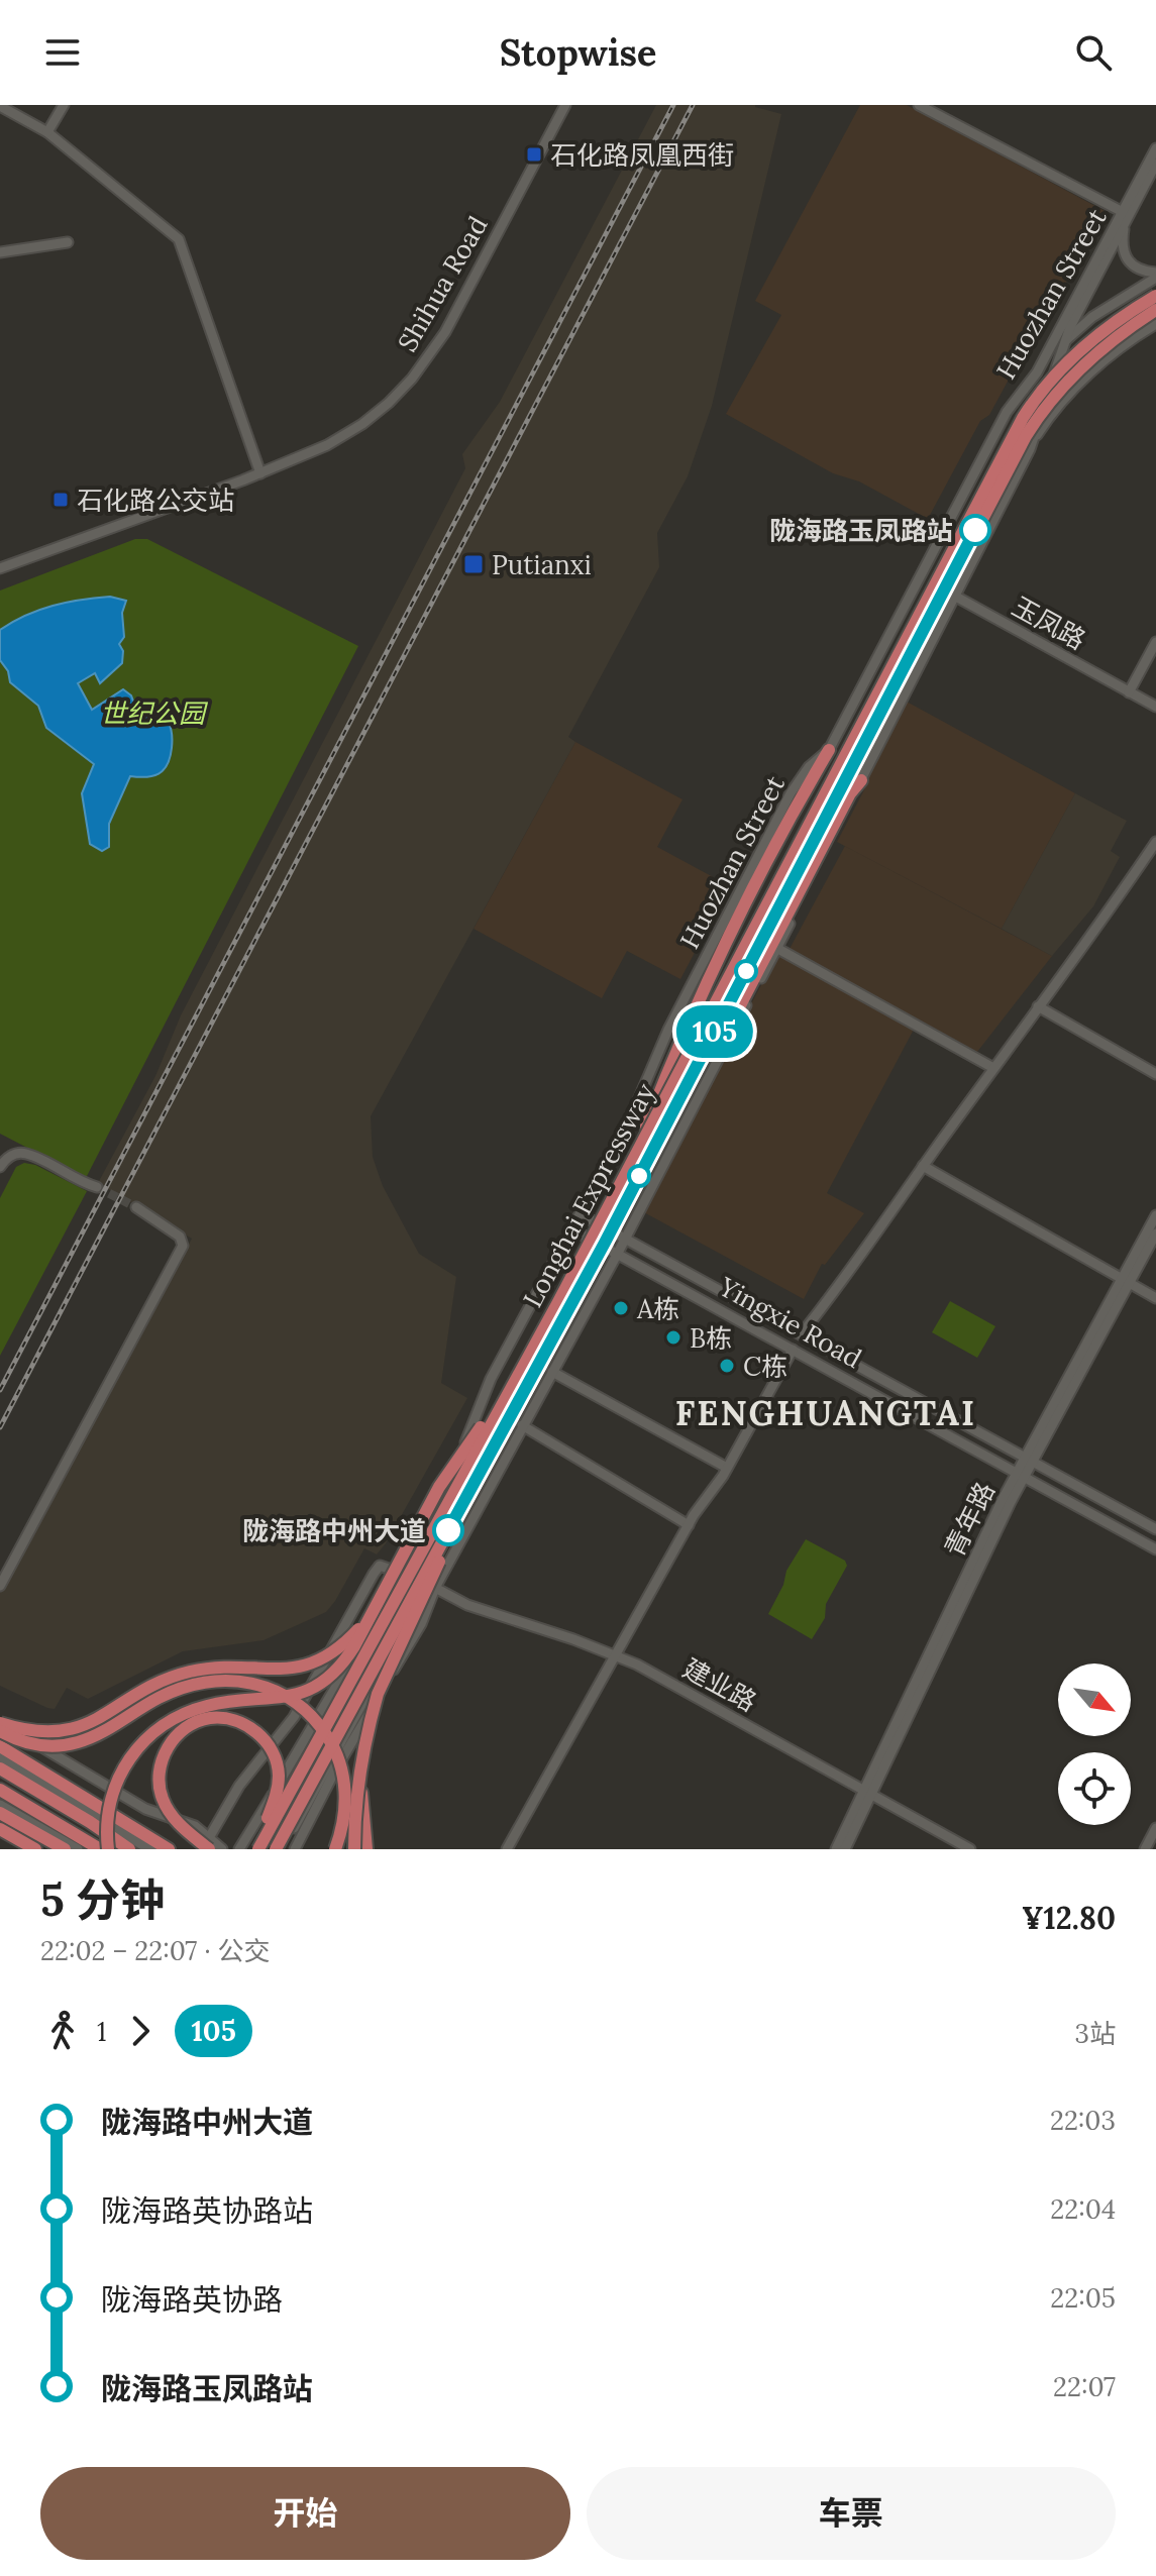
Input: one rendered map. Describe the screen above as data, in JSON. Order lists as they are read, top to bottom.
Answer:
{
  "streets": {
    "highway": ["Longhai Expressway"],
    "street": [
      "Shihua Road",
      "Huozhan Street",
      "玉凤路",
      "Yingxie Road",
      "青年路",
      "建业路"
    ]
  },
  "crossings": [
    ["Huozhan Street", "玉凤路"],
    ["Huozhan Street", "Yingxie Road"],
    ["Huozhan Street", "建业路"],
    ["Yingxie Road", "青年路"],
    ["青年路", "建业路"]
  ],
  "districts": ["FENGHUANGTAI"],
  "parks": ["世纪公园"],
  "places": {
    "transit": ["石化路凤凰西街", "石化路公交站", "Putianxi"],
    "other": [
      "陇海路玉凤路站",
      "A栋",
      "B栋",
      "C栋",
      "陇海路中州大道"
    ]
  },
  "lines": ["bus line 105"],
  "north": "bottom right",
  "page": {
    "header": "Stopwise",
    "on_map": "105",
    "heading": ["5 分钟", "22:02 – 22:07 · 公交", "¥12.80"],
    "legs": ["1", "105", "3站"],
    "list": [
      {
        "name": "陇海路中州大道",
        "value": "22:03"
      },
      {
        "name": "陇海路英协路站",
        "value": "22:04"
      },
      {
        "name": "陇海路英协路",
        "value": "22:05"
      },
      {
        "name": "陇海路玉凤路站",
        "value": "22:07"
      }
    ],
    "buttons": ["开始", "车票"]
  }
}
